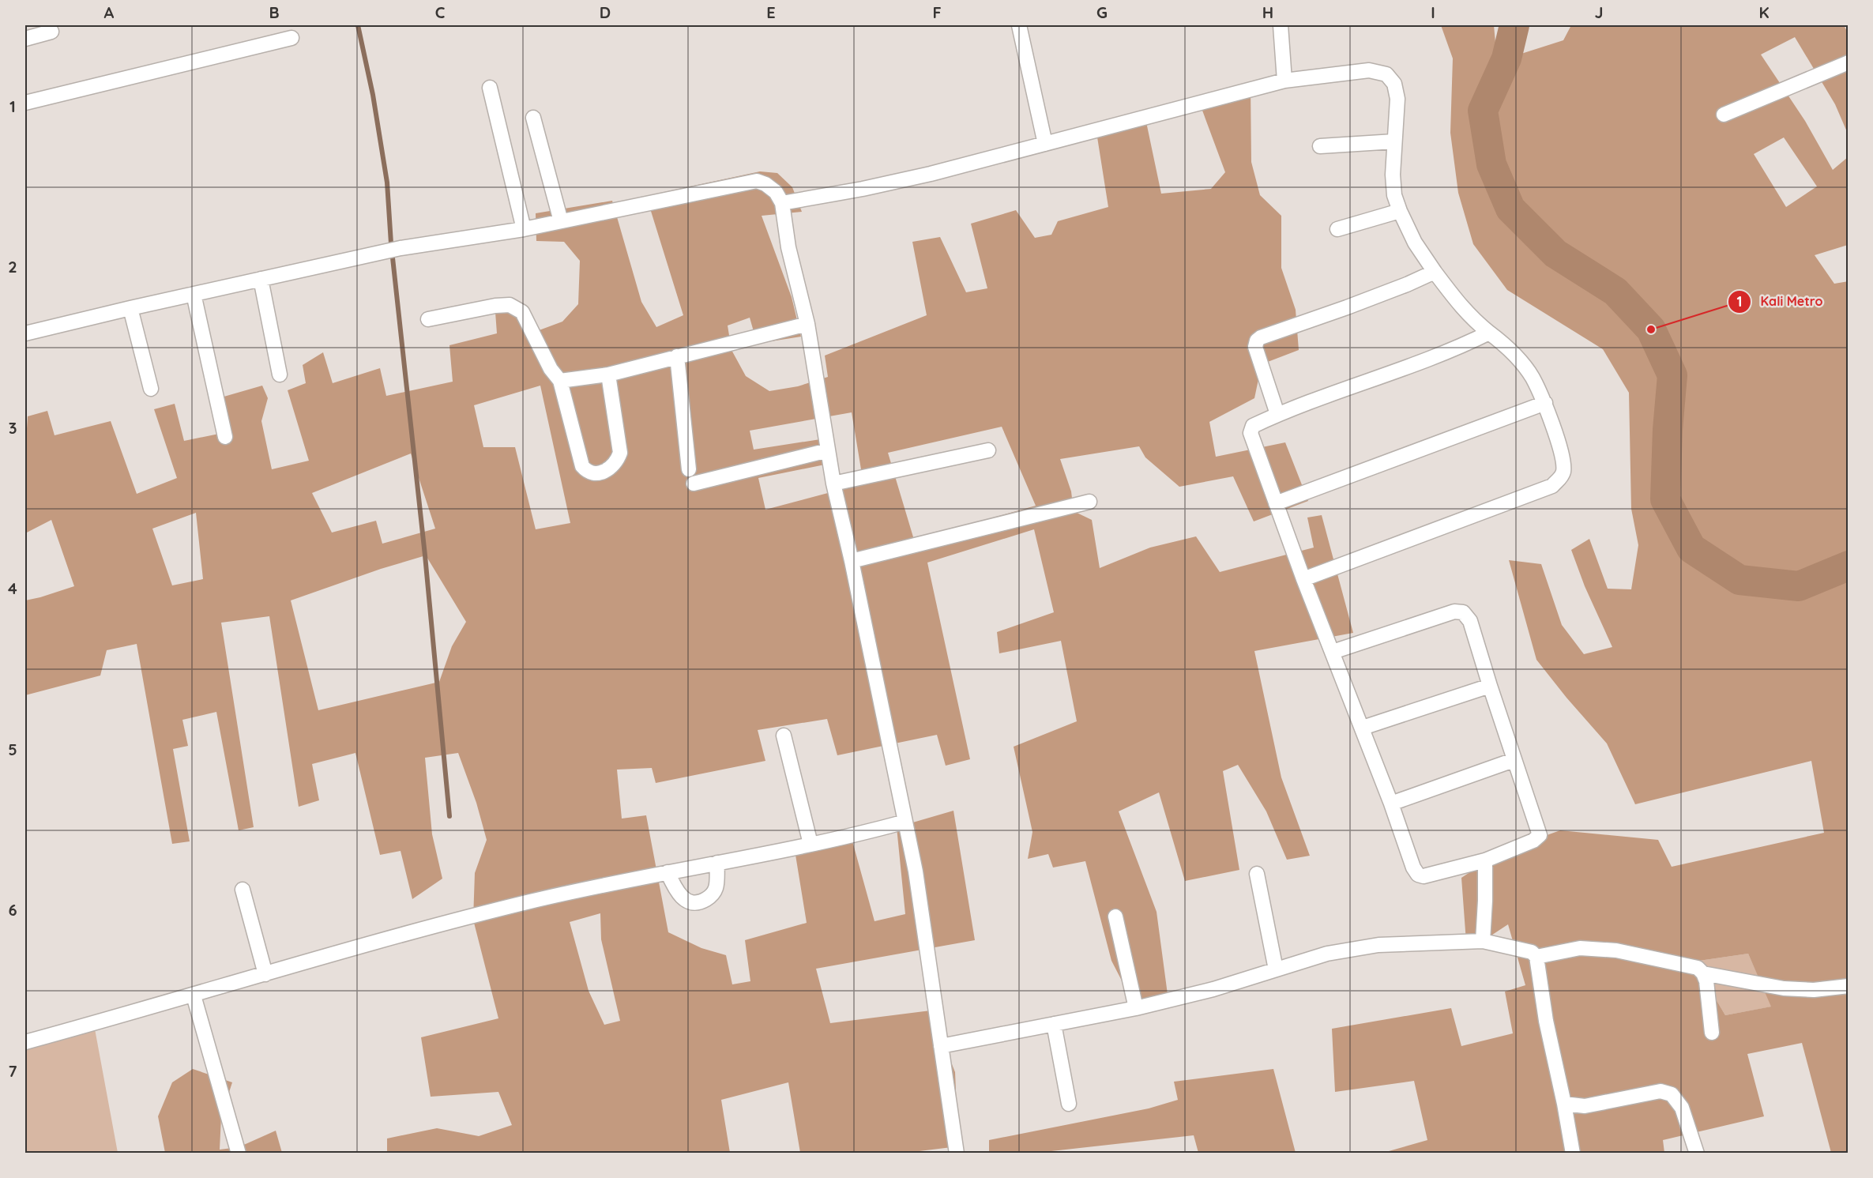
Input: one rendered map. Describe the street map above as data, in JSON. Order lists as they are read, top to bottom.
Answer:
{
  "places": ["Kali Metro"],
  "grid": {
    "columns": [
      "A",
      "B",
      "C",
      "D",
      "E",
      "F",
      "G",
      "H",
      "I",
      "J",
      "K"
    ],
    "rows": [
      "1",
      "2",
      "3",
      "4",
      "5",
      "6",
      "7"
    ]
  }
}
